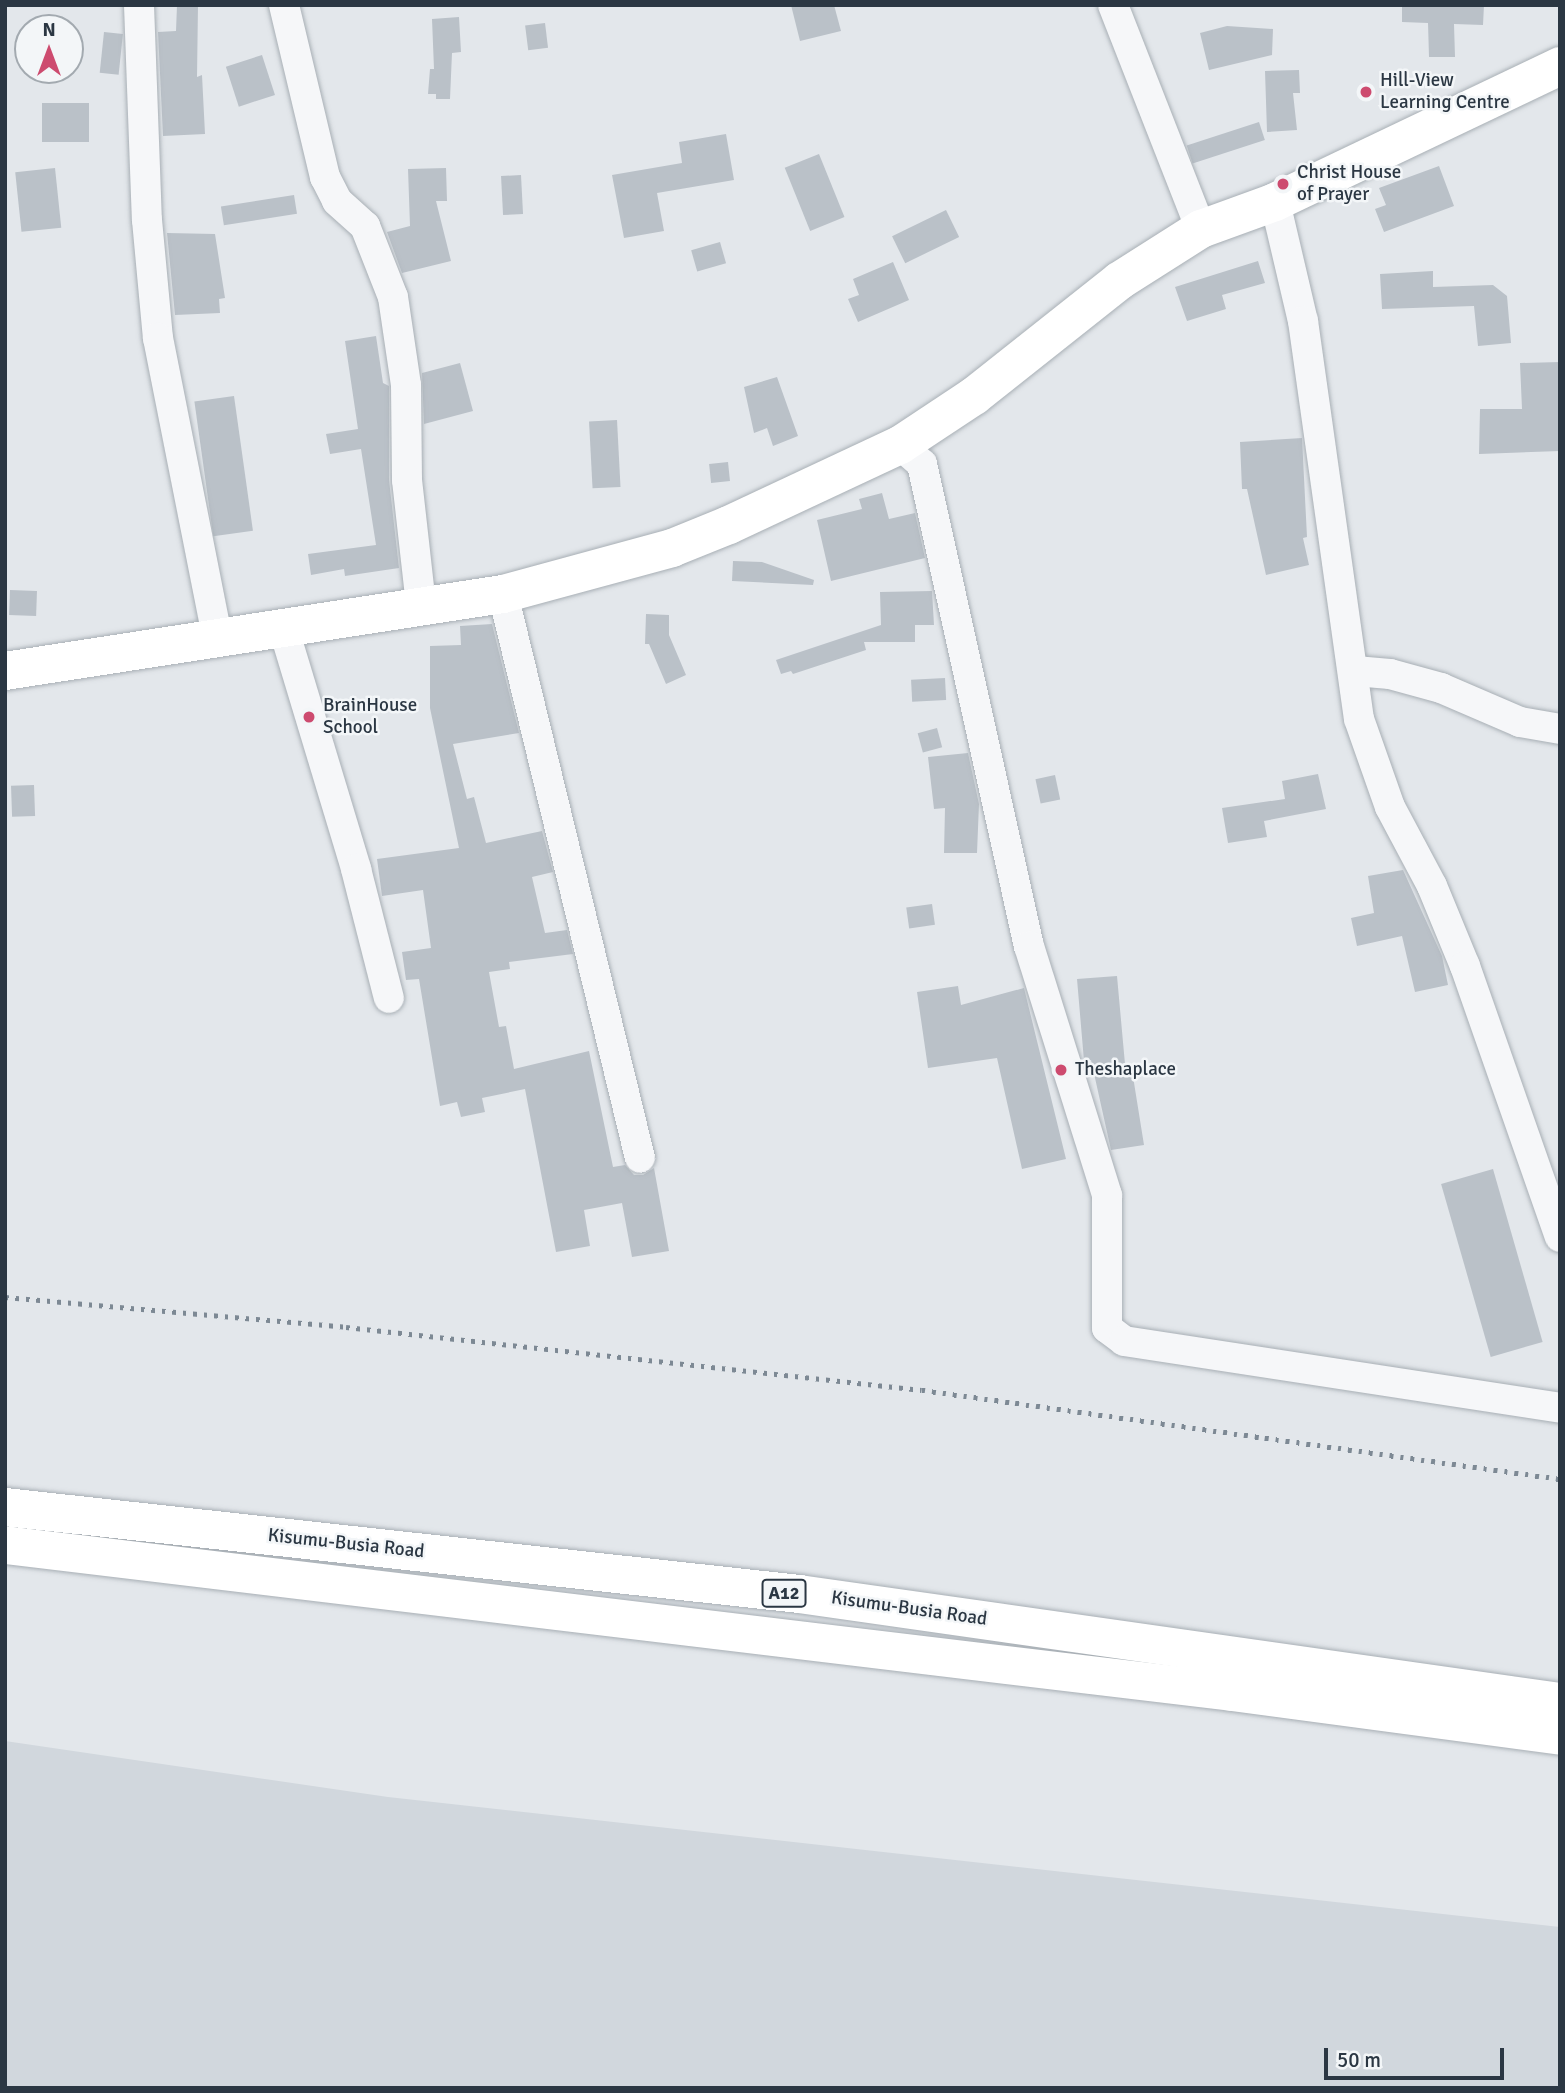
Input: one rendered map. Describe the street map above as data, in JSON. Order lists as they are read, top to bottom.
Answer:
{
  "streets": {
    "main road": ["Kisumu-Busia Road", "A12"]
  },
  "places": [
    "Hill-View Learning Centre",
    "Christ House of Prayer",
    "BrainHouse School",
    "Theshaplace"
  ],
  "scale_bar": "50 m",
  "north": "top"
}
